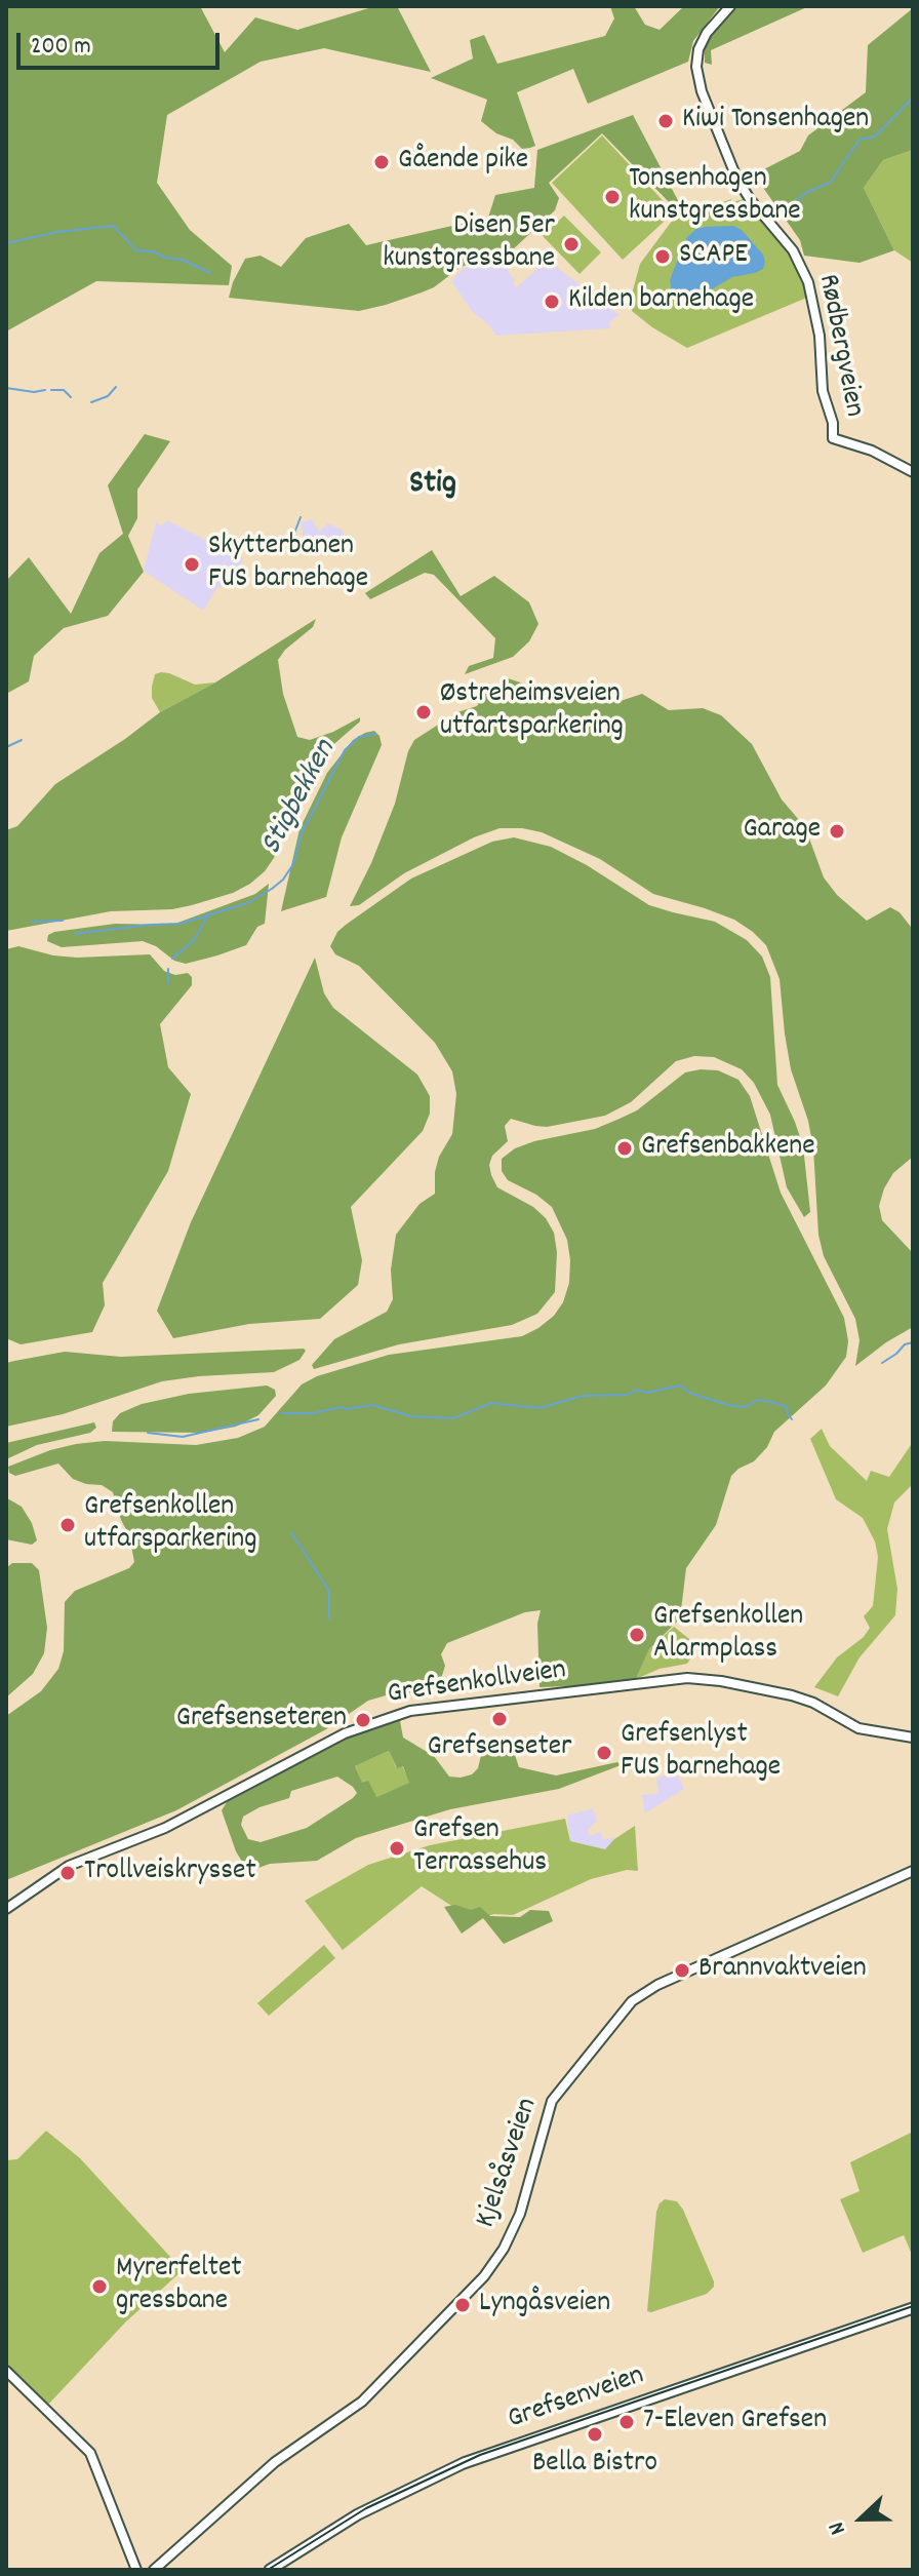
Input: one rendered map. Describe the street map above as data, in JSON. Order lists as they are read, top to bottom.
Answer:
{
  "streets": {
    "main road": ["Grefsenveien"],
    "street": ["Rødbergveien", "Grefsenkollveien", "Kjelsåsveien"]
  },
  "districts": ["Stig"],
  "water": ["Stigbekken"],
  "places": [
    "Kiwi Tonsenhagen",
    "Gående pike",
    "Tonsenhagen kunstgressbane",
    "Disen 5er kunstgressbane",
    "SCAPE",
    "Kilden barnehage",
    "Skytterbanen FUS barnehage",
    "Østreheimsveien utfartsparkering",
    "Garage",
    "Grefsenbakkene",
    "Grefsenkollen utfarsparkering",
    "Grefsenkollen Alarmplass",
    "Grefsenseter",
    "Grefsenseteren",
    "Grefsenlyst FUS barnehage",
    "Grefsen Terrassehus",
    "Trollveiskrysset",
    "Brannvaktveien",
    "Myrerfeltet gressbane",
    "Lyngåsveien",
    "7-Eleven Grefsen",
    "Bella Bistro"
  ],
  "scale_bar": "200 m",
  "north": "left"
}
